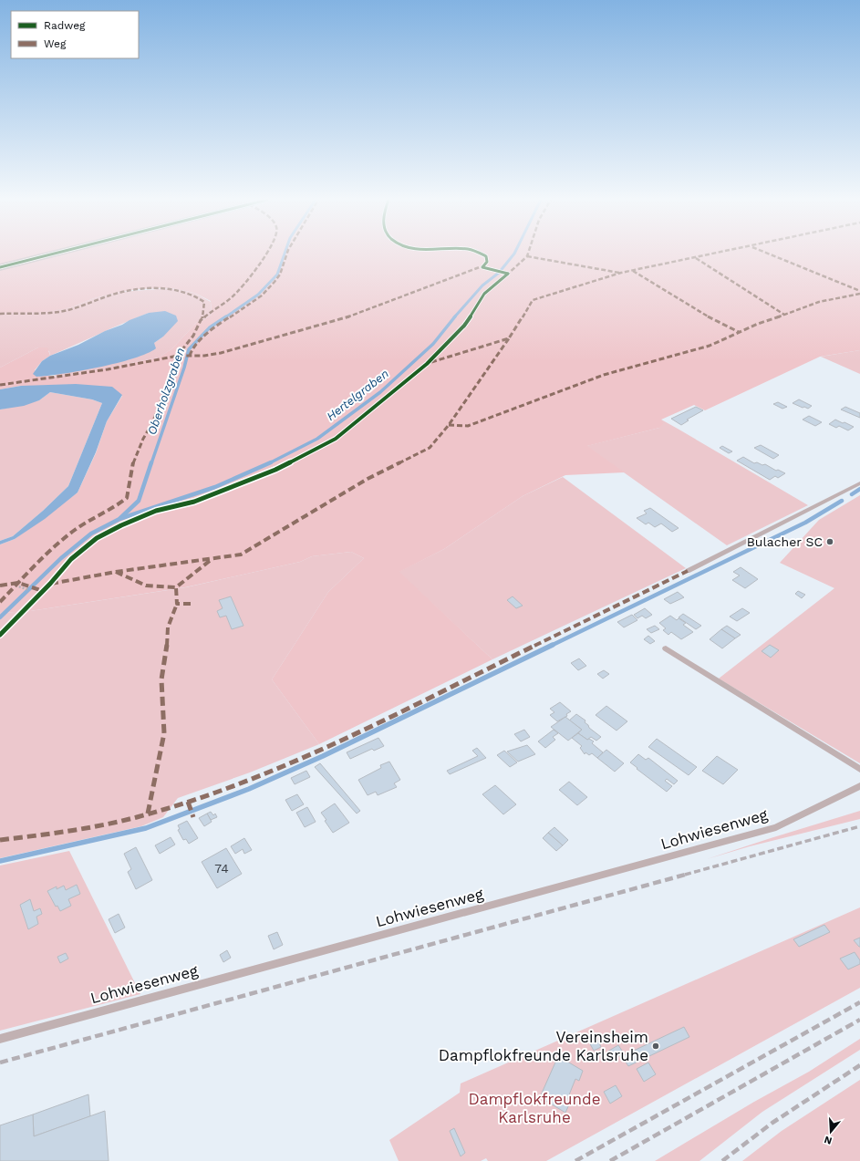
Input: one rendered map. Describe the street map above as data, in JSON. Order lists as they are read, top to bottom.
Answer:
{
  "streets": {
    "lane": ["Lohwiesenweg"]
  },
  "water": ["Oberholzgraben", "Hertelgraben"],
  "parks": ["Dampflokfreunde Karlsruhe"],
  "places": ["Bulacher SC", "Vereinsheim Dampflokfreunde Karlsruhe"],
  "house_numbers": ["74"],
  "legend": ["Radweg", "Weg"],
  "north": "bottom"
}
